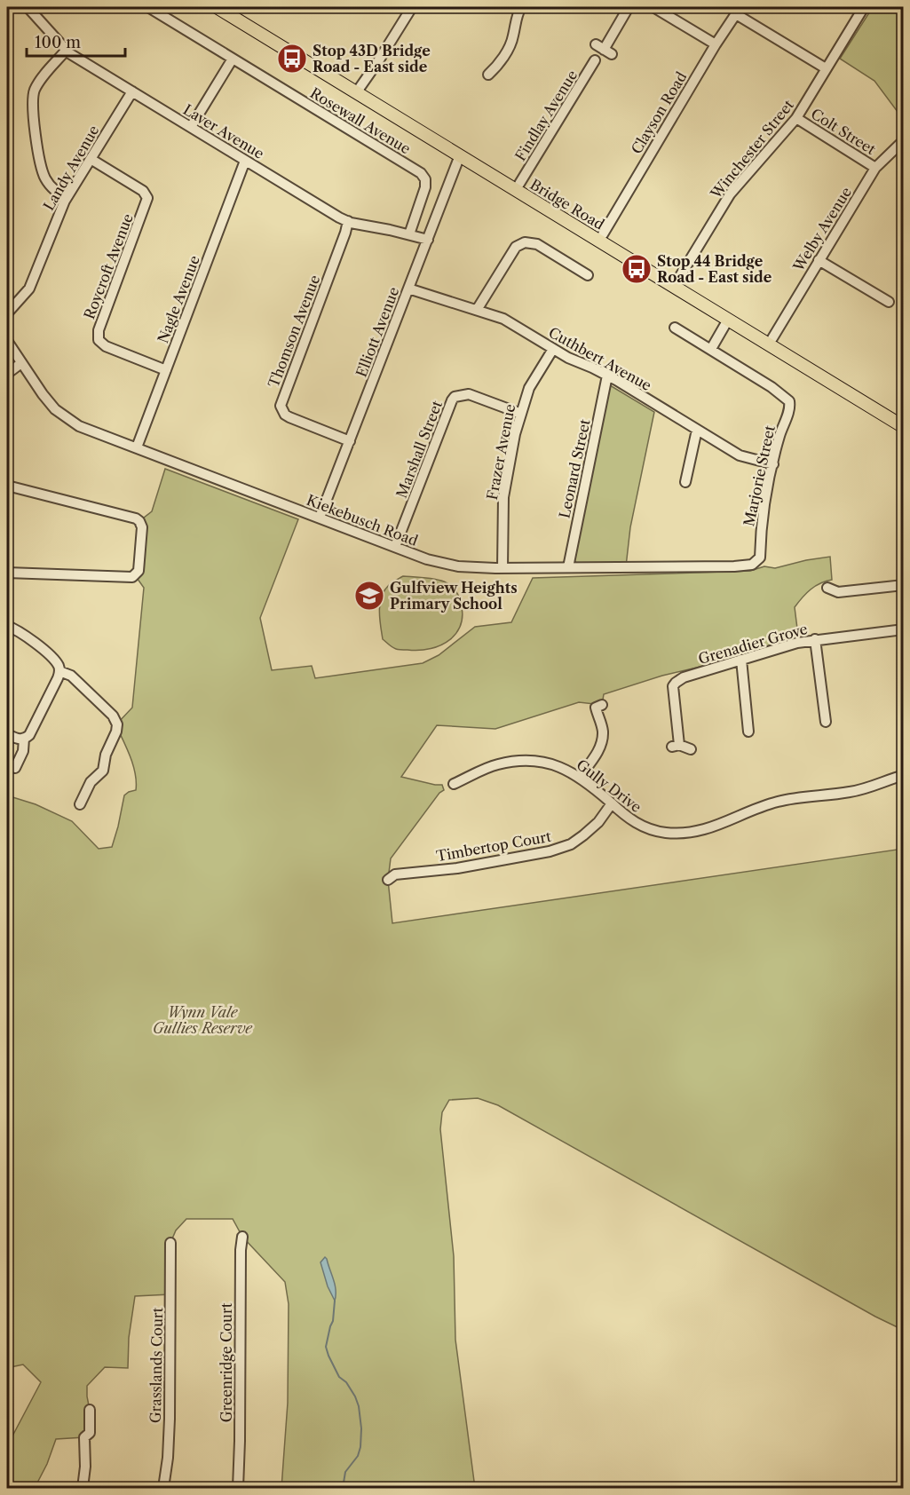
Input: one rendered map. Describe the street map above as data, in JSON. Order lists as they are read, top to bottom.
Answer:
{
  "streets": {
    "main road": ["Bridge Road"],
    "street": [
      "Clayson Road",
      "Findlay Avenue",
      "Rosewall Avenue",
      "Laver Avenue",
      "Colt Street",
      "Winchester Street",
      "Landy Avenue",
      "Welby Avenue",
      "Roycroft Avenue",
      "Nagle Avenue",
      "Thomson Avenue",
      "Elliott Avenue",
      "Cuthbert Avenue",
      "Marshall Street",
      "Frazer Avenue",
      "Leonard Street",
      "Marjorie Street",
      "Kiekebusch Road",
      "Grenadier Grove",
      "Gully Drive",
      "Timbertop Court",
      "Greenridge Court",
      "Grasslands Court"
    ]
  },
  "crossings": [
    ["Clayson Road", "Bridge Road"],
    ["Findlay Avenue", "Bridge Road"],
    ["Rosewall Avenue", "Laver Avenue"],
    ["Laver Avenue", "Landy Avenue"],
    ["Laver Avenue", "Nagle Avenue"],
    ["Laver Avenue", "Thomson Avenue"],
    ["Laver Avenue", "Elliott Avenue"],
    ["Colt Street", "Winchester Street"],
    ["Colt Street", "Welby Avenue"],
    ["Winchester Street", "Bridge Road"],
    ["Landy Avenue", "Roycroft Avenue"],
    ["Bridge Road", "Welby Avenue"],
    ["Bridge Road", "Elliott Avenue"],
    ["Roycroft Avenue", "Nagle Avenue"],
    ["Nagle Avenue", "Kiekebusch Road"],
    ["Thomson Avenue", "Elliott Avenue"],
    ["Elliott Avenue", "Cuthbert Avenue"],
    ["Elliott Avenue", "Kiekebusch Road"],
    ["Cuthbert Avenue", "Frazer Avenue"],
    ["Cuthbert Avenue", "Leonard Street"],
    ["Cuthbert Avenue", "Marjorie Street"],
    ["Marshall Street", "Frazer Avenue"],
    ["Marshall Street", "Kiekebusch Road"],
    ["Frazer Avenue", "Kiekebusch Road"],
    ["Leonard Street", "Kiekebusch Road"],
    ["Marjorie Street", "Kiekebusch Road"],
    ["Gully Drive", "Timbertop Court"]
  ],
  "parks": ["Wynn Vale Gullies Reserve"],
  "places": {
    "bus stop": ["Stop 43D Bridge Road - East side", "Stop 44 Bridge Road - East side"],
    "school or university": ["Gulfview Heights Primary School"]
  },
  "scale_bar": "100 m"
}
